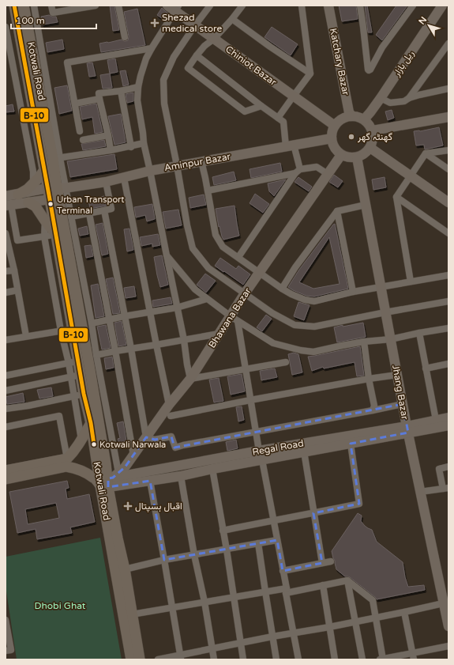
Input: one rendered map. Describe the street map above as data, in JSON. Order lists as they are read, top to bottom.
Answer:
{
  "streets": {
    "main road": ["Kotwali Road"],
    "street": [
      "Katchary Bazar",
      "ریل بازار",
      "Chiniot Bazar",
      "Aminpur Bazar",
      "Bhawana Bazar",
      "Jhang Bazar",
      "Regal Road"
    ]
  },
  "crossings": [
    ["Katchary Bazar", "ریل بازار"],
    ["Katchary Bazar", "Chiniot Bazar"],
    ["Katchary Bazar", "Aminpur Bazar"],
    ["Katchary Bazar", "Bhawana Bazar"],
    ["Katchary Bazar", "Jhang Bazar"],
    ["ریل بازار", "Chiniot Bazar"],
    ["ریل بازار", "Aminpur Bazar"],
    ["ریل بازار", "Bhawana Bazar"],
    ["ریل بازار", "Jhang Bazar"],
    ["Chiniot Bazar", "Aminpur Bazar"],
    ["Chiniot Bazar", "Bhawana Bazar"],
    ["Chiniot Bazar", "Jhang Bazar"],
    ["Kotwali Road", "Aminpur Bazar"],
    ["Kotwali Road", "Bhawana Bazar"],
    ["Kotwali Road", "Regal Road"],
    ["Aminpur Bazar", "Bhawana Bazar"],
    ["Aminpur Bazar", "Jhang Bazar"],
    ["Bhawana Bazar", "Jhang Bazar"],
    ["Bhawana Bazar", "Regal Road"],
    ["Jhang Bazar", "Regal Road"]
  ],
  "parks": ["Dhobi Ghat"],
  "places": {
    "health": ["Shezad medical store", "اقبال ہسپتال"],
    "other": ["گھنٹہ گھر", "Urban Transport Terminal", "Kotwali Narwala"]
  },
  "lines": ["transit line B-10"],
  "scale_bar": "100 m",
  "north": "top left"
}
